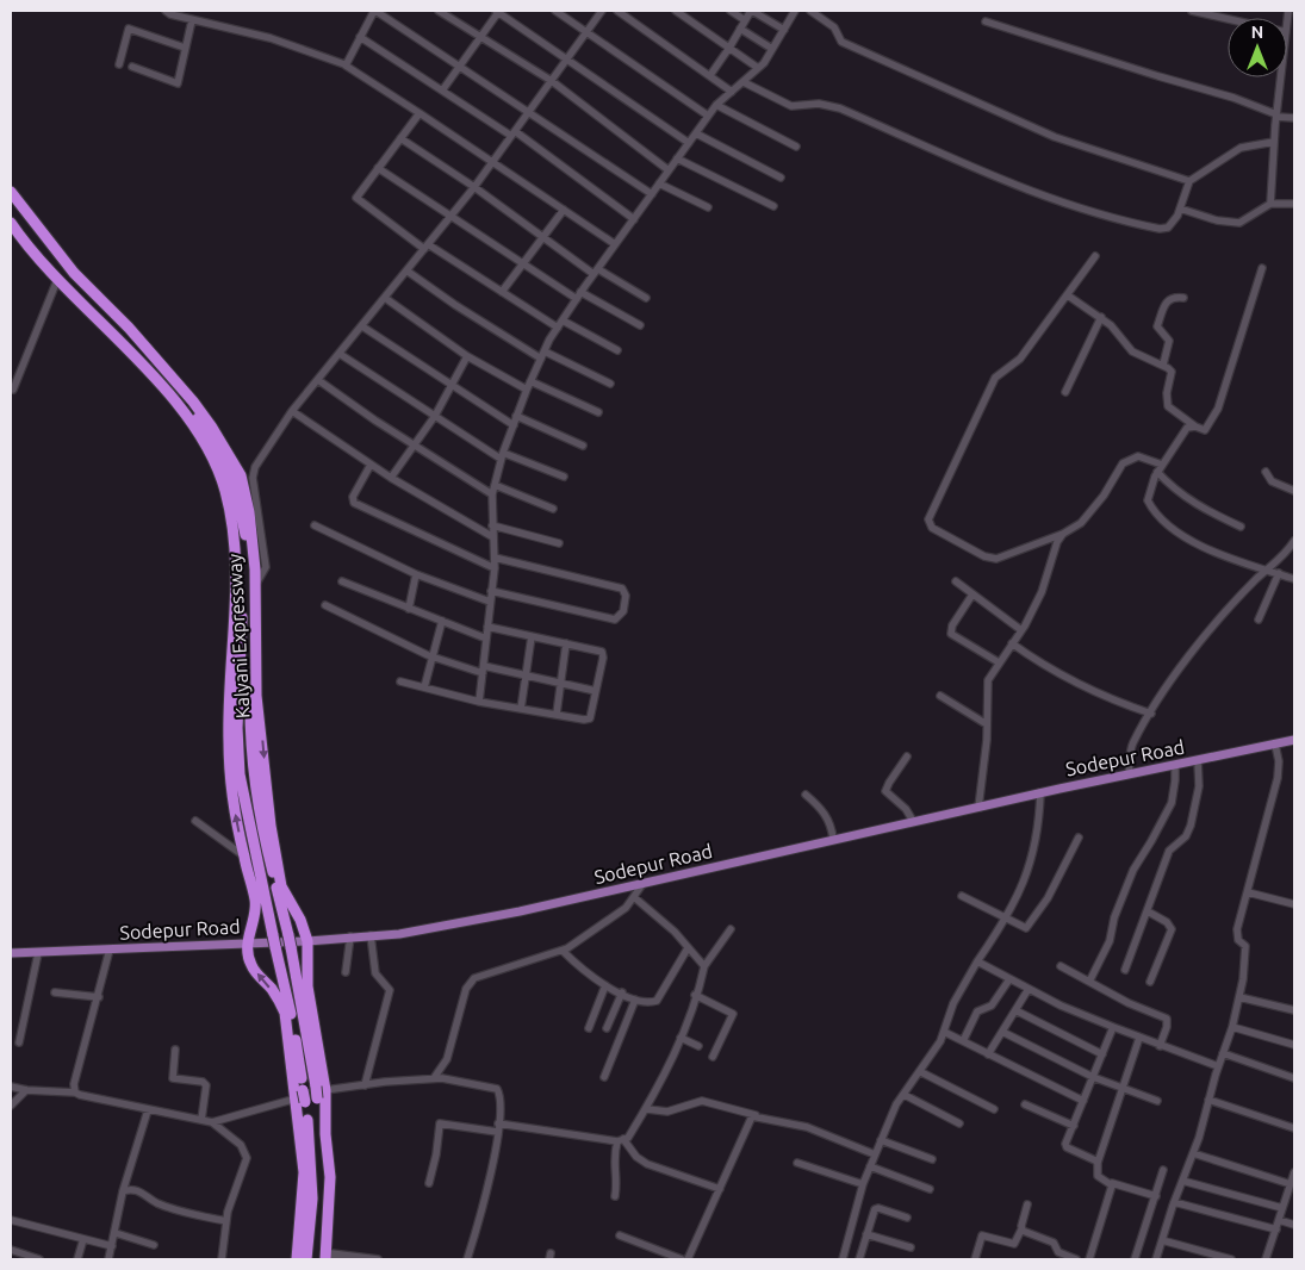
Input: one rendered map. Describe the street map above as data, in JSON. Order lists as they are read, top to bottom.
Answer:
{
  "streets": {
    "highway": ["Kalyani Expressway"],
    "main road": ["Sodepur Road"]
  },
  "crossings": [
    ["Kalyani Expressway", "Sodepur Road"]
  ],
  "north": "top"
}
